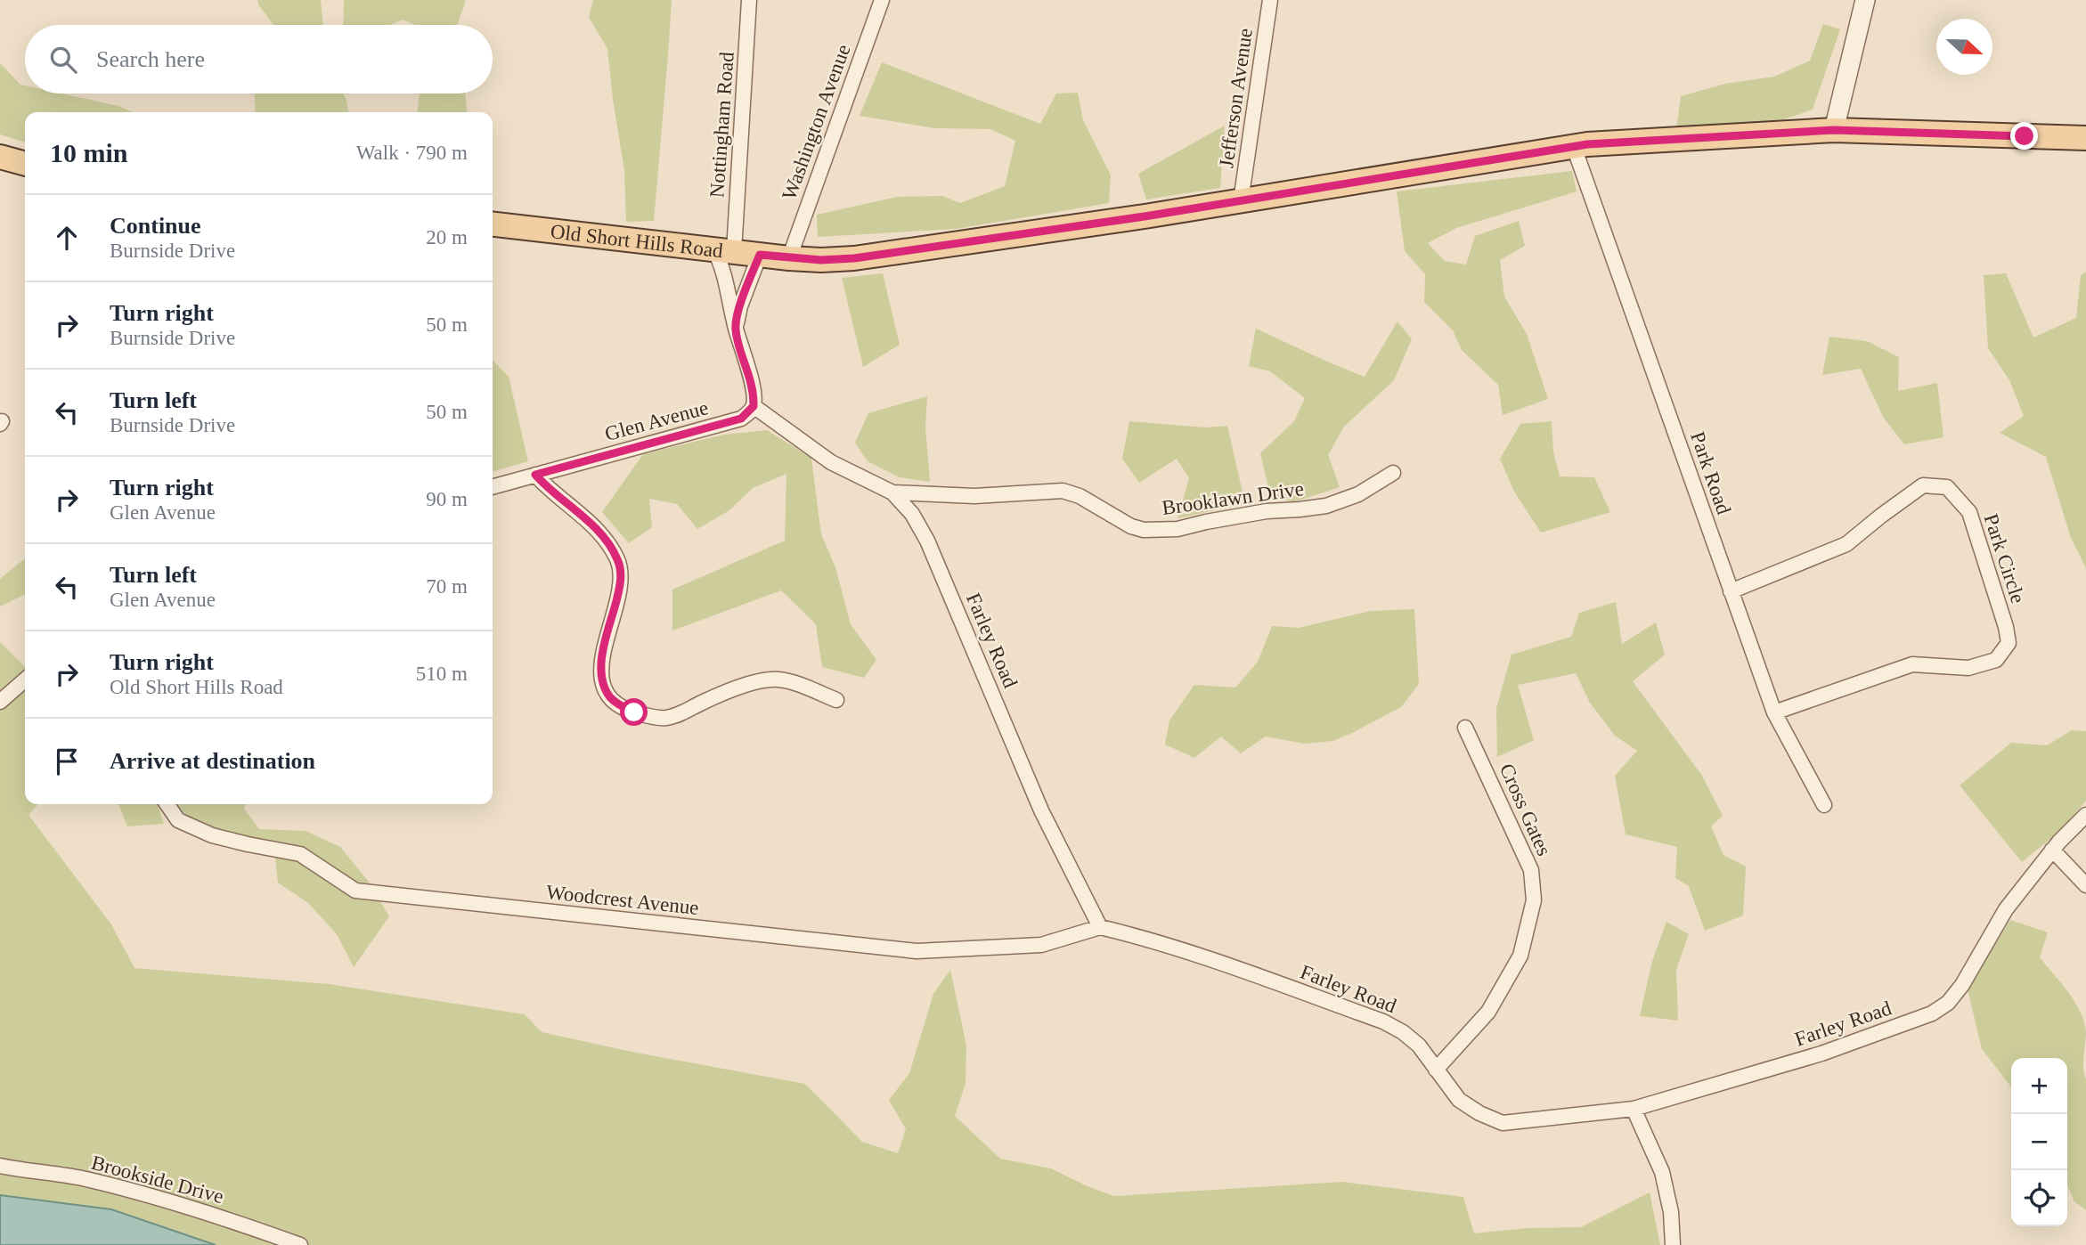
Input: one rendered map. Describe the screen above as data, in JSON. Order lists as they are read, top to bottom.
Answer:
{
  "streets": {
    "main road": ["Old Short Hills Road"],
    "street": [
      "Jefferson Avenue",
      "Washington Avenue",
      "Nottingham Road",
      "Glen Avenue",
      "Park Road",
      "Brooklawn Drive",
      "Park Circle",
      "Farley Road",
      "Cross Gates",
      "Woodcrest Avenue",
      "Brookside Drive"
    ]
  },
  "crossings": [
    ["Jefferson Avenue", "Old Short Hills Road"],
    ["Washington Avenue", "Old Short Hills Road"],
    ["Nottingham Road", "Old Short Hills Road"],
    ["Old Short Hills Road", "Park Road"],
    ["Glen Avenue", "Farley Road"],
    ["Park Road", "Park Circle"],
    ["Brooklawn Drive", "Farley Road"],
    ["Farley Road", "Cross Gates"],
    ["Farley Road", "Woodcrest Avenue"]
  ],
  "north": "right",
  "page": {
    "search": "Search here",
    "heading": ["10 min", "Walk · 790 m"],
    "list": [
      ["Continue", "Burnside Drive", "20 m"],
      ["Turn right", "Burnside Drive", "50 m"],
      ["Turn left", "Burnside Drive", "50 m"],
      ["Turn right", "Glen Avenue", "90 m"],
      ["Turn left", "Glen Avenue", "70 m"],
      ["Turn right", "Old Short Hills Road", "510 m"],
      "Arrive at destination"
    ],
    "map_buttons": ["+", "−"]
  }
}
